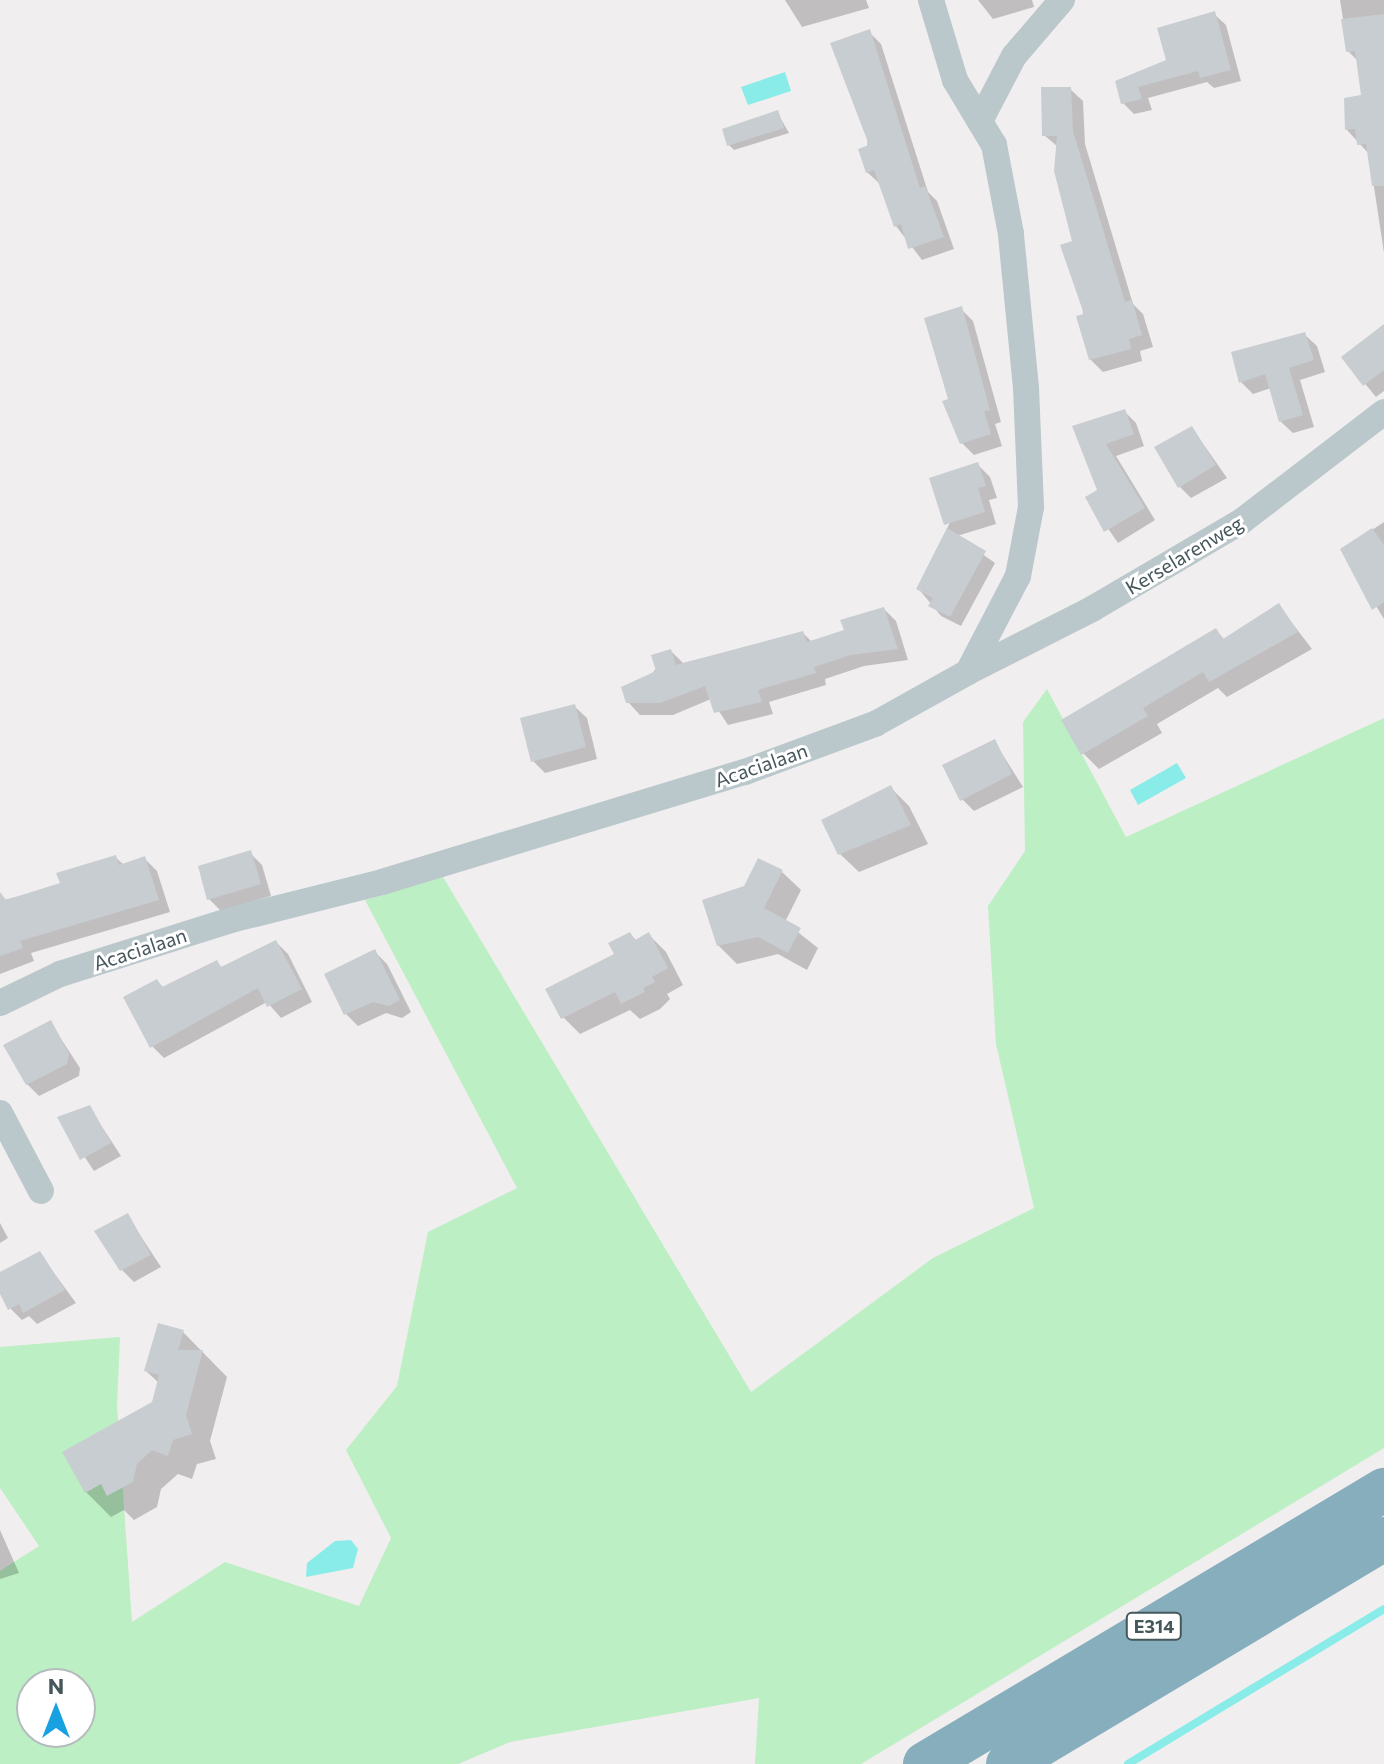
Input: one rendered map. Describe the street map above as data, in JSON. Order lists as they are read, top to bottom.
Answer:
{
  "streets": {
    "highway": ["E314"],
    "street": ["Kerselarenweg", "Acacialaan"]
  },
  "crossings": [
    ["Kerselarenweg", "Acacialaan"]
  ],
  "north": "top"
}
